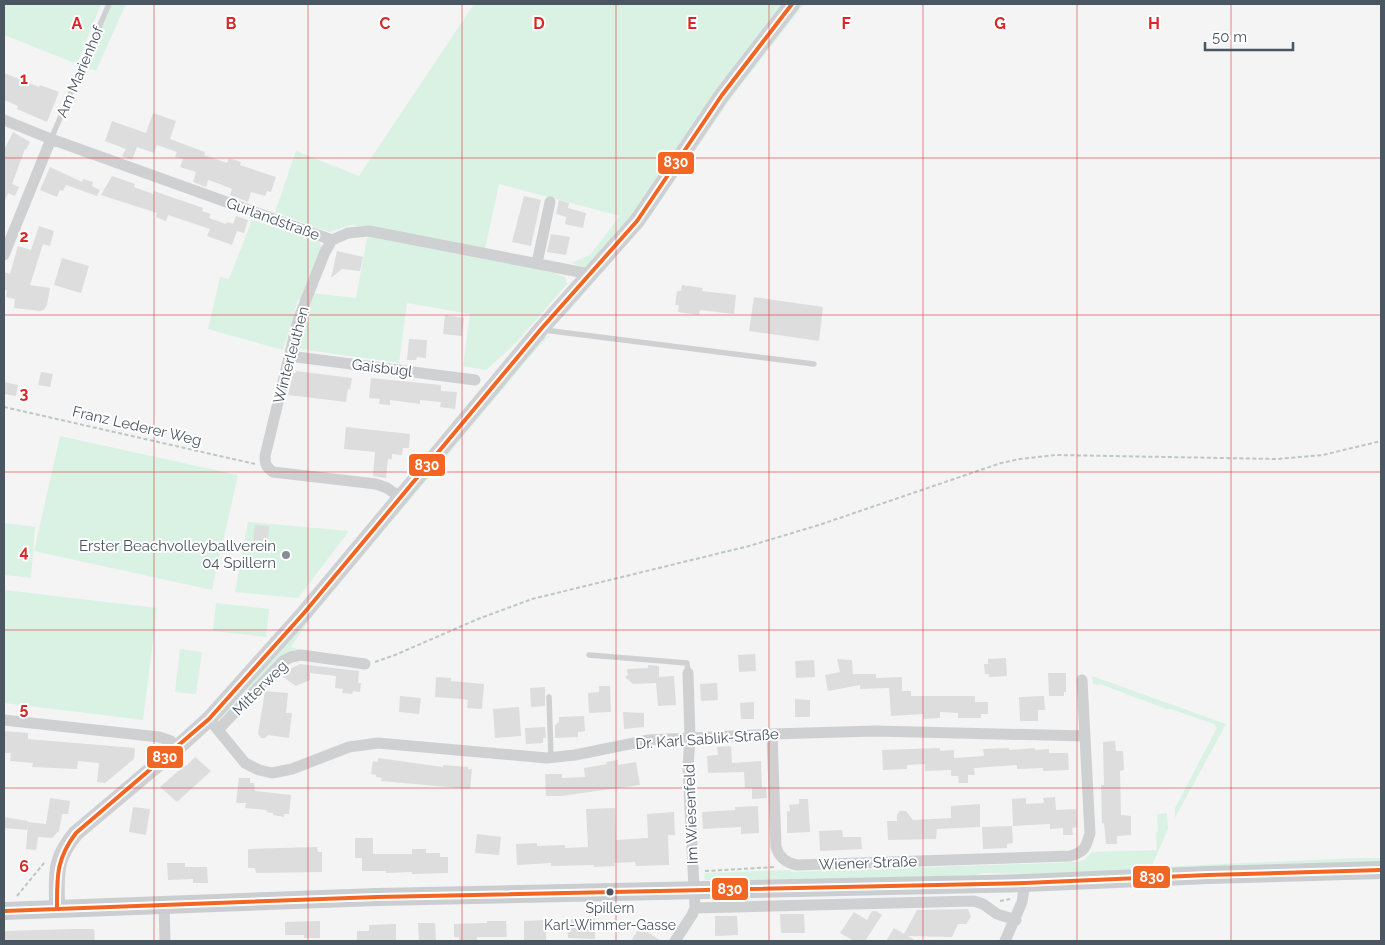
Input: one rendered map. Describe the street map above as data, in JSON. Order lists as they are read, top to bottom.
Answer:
{
  "streets": {
    "main road": ["Wiener Straße"],
    "street": [
      "Gurlandstraße",
      "Winterleuthen",
      "Gaisbugl",
      "Mitterweg",
      "Dr. Karl Sablik-Straße",
      "Im Wiesenfeld"
    ],
    "lane": ["Am Marienhof"],
    "path": ["Franz Lederer Weg"]
  },
  "crossings": [
    ["Am Marienhof", "Gurlandstraße"],
    ["Gurlandstraße", "Winterleuthen"],
    ["Winterleuthen", "Gaisbugl"],
    ["Winterleuthen", "Franz Lederer Weg"],
    ["Mitterweg", "Dr. Karl Sablik-Straße"],
    ["Dr. Karl Sablik-Straße", "Im Wiesenfeld"],
    ["Dr. Karl Sablik-Straße", "Wiener Straße"],
    ["Im Wiesenfeld", "Wiener Straße"]
  ],
  "places": ["Erster Beachvolleyballverein 04 Spillern", "Spillern Karl-Wimmer-Gasse"],
  "lines": ["transit line 830"],
  "scale_bar": "50 m",
  "grid": {
    "columns": [
      "A",
      "B",
      "C",
      "D",
      "E",
      "F",
      "G",
      "H"
    ],
    "rows": [
      "1",
      "2",
      "3",
      "4",
      "5",
      "6"
    ]
  }
}
